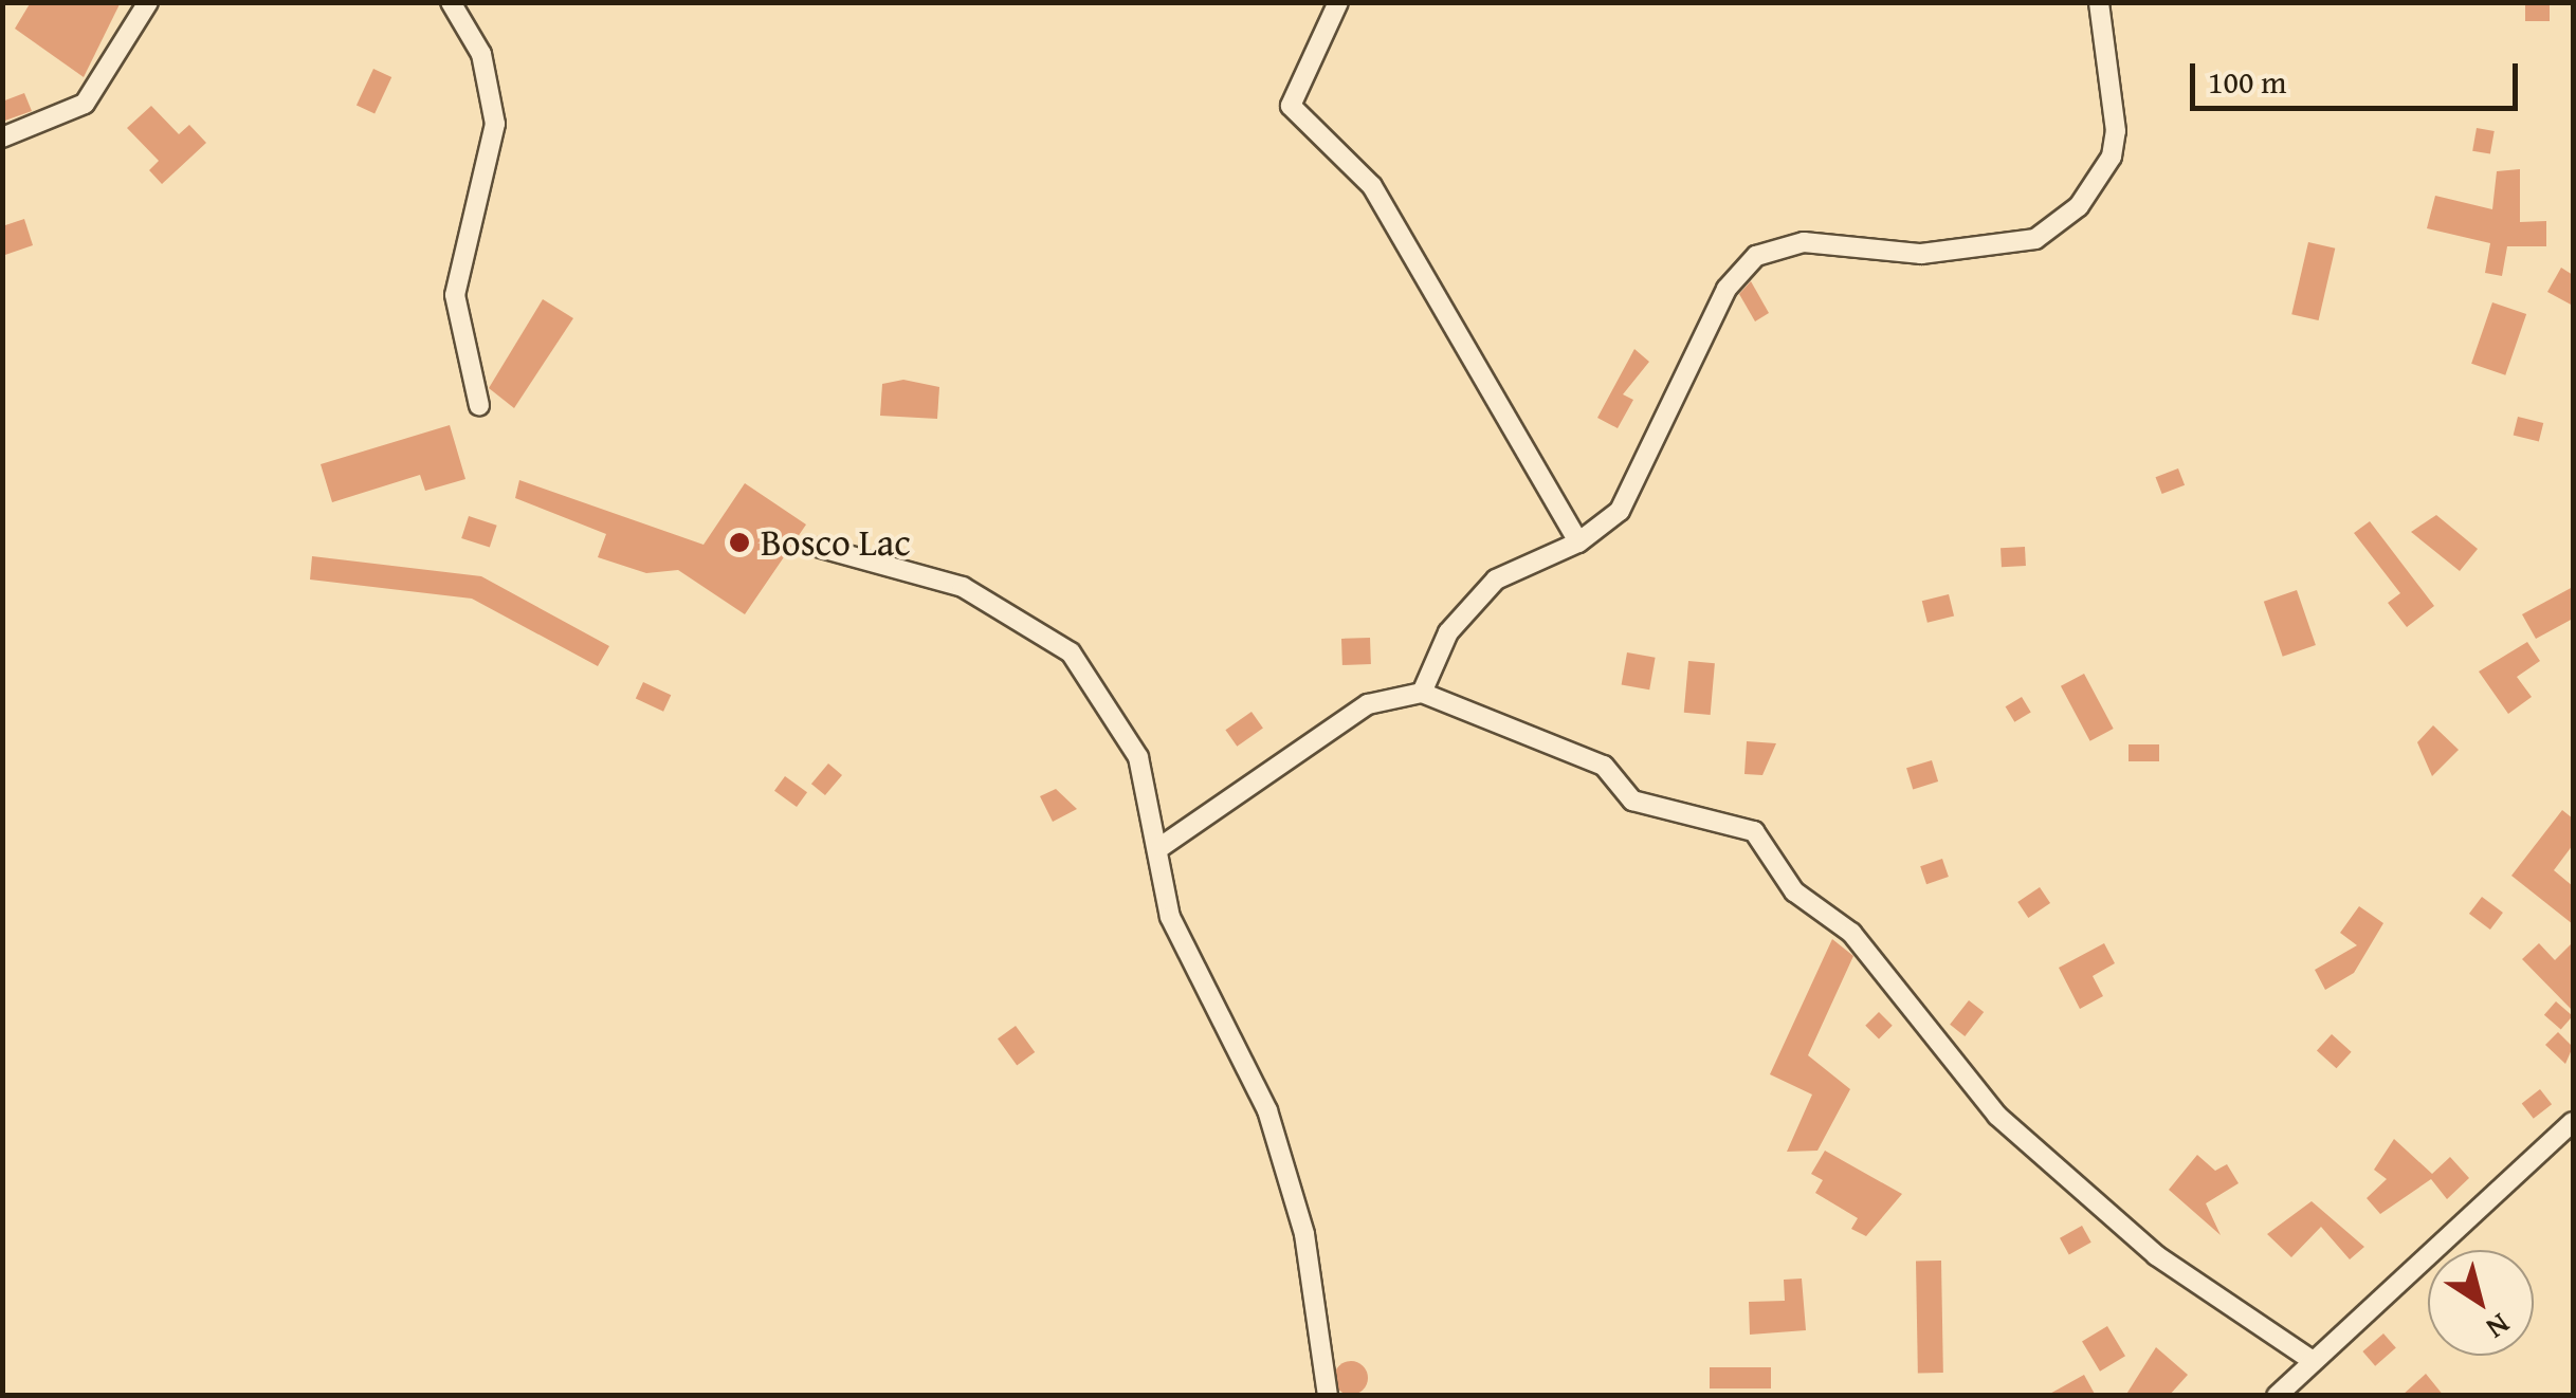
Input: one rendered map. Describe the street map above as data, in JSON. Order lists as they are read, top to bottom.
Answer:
{
  "places": ["Bosco Lac"],
  "scale_bar": "100 m",
  "north": "bottom right"
}
